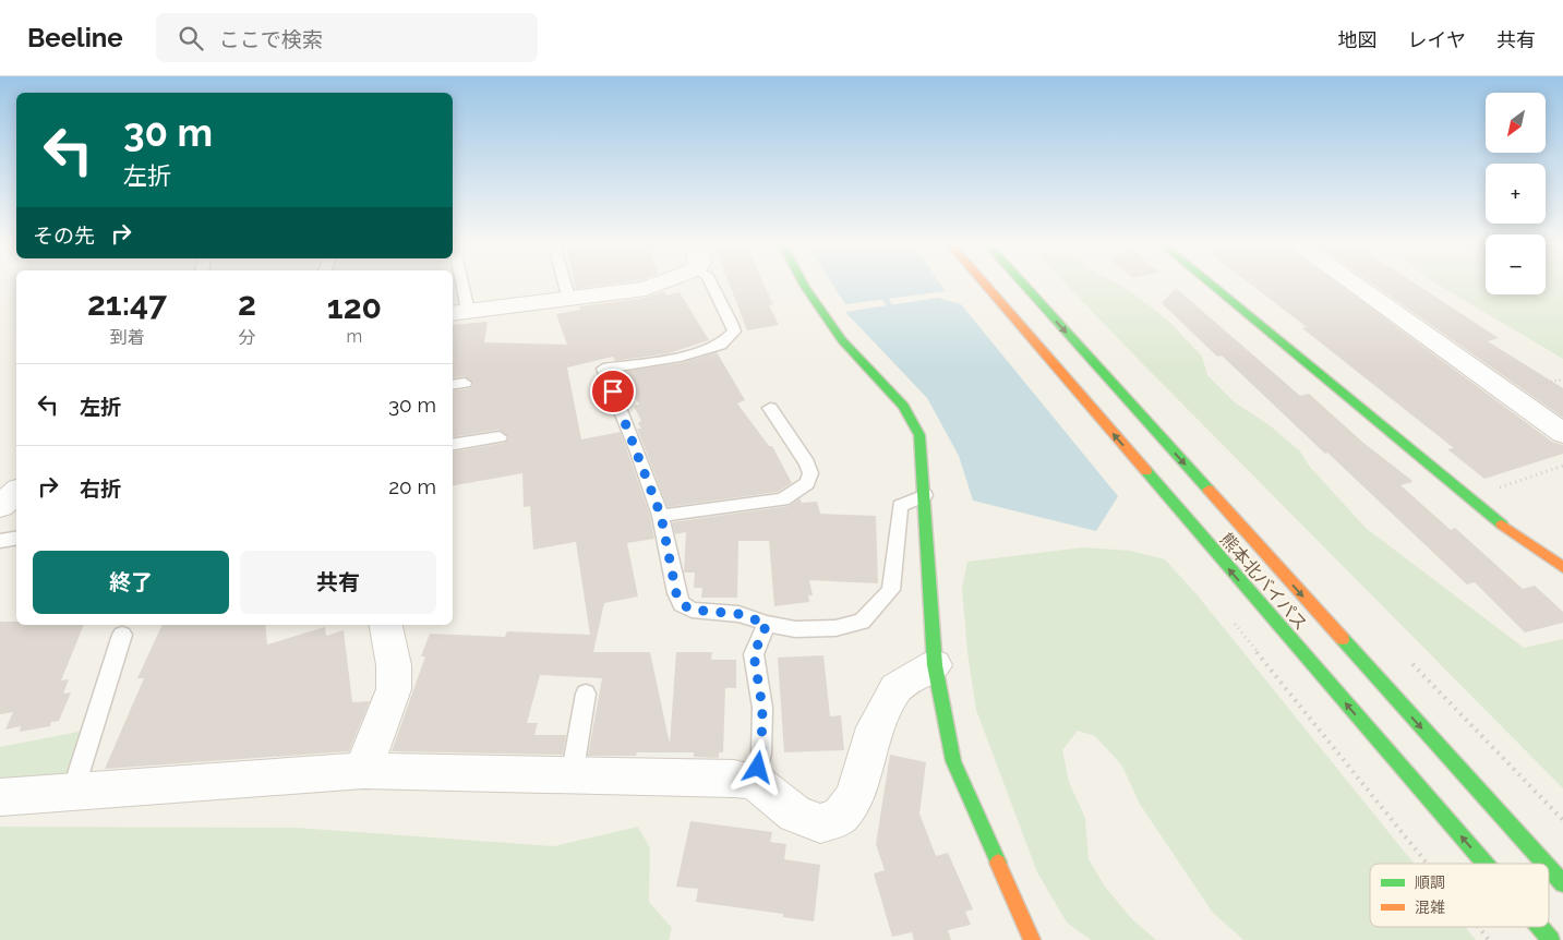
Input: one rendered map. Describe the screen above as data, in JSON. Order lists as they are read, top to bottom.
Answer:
{
  "streets": {
    "main road": ["熊本北バイパス"]
  },
  "legend": ["順調", "混雑"],
  "north": "bottom left",
  "page": {
    "header": "Beeline",
    "search": "ここで検索",
    "nav": ["地図", "レイヤ", "共有"],
    "map_buttons": ["+", "−"],
    "turn": ["30 m", "左折"],
    "then": "その先",
    "eta": [
      "21:47",
      "到着",
      "2",
      "分",
      "120",
      "m"
    ],
    "list": [
      {
        "name": "左折",
        "value": "30 m"
      },
      {
        "name": "右折",
        "value": "20 m"
      }
    ],
    "buttons": ["終了", "共有"]
  }
}
